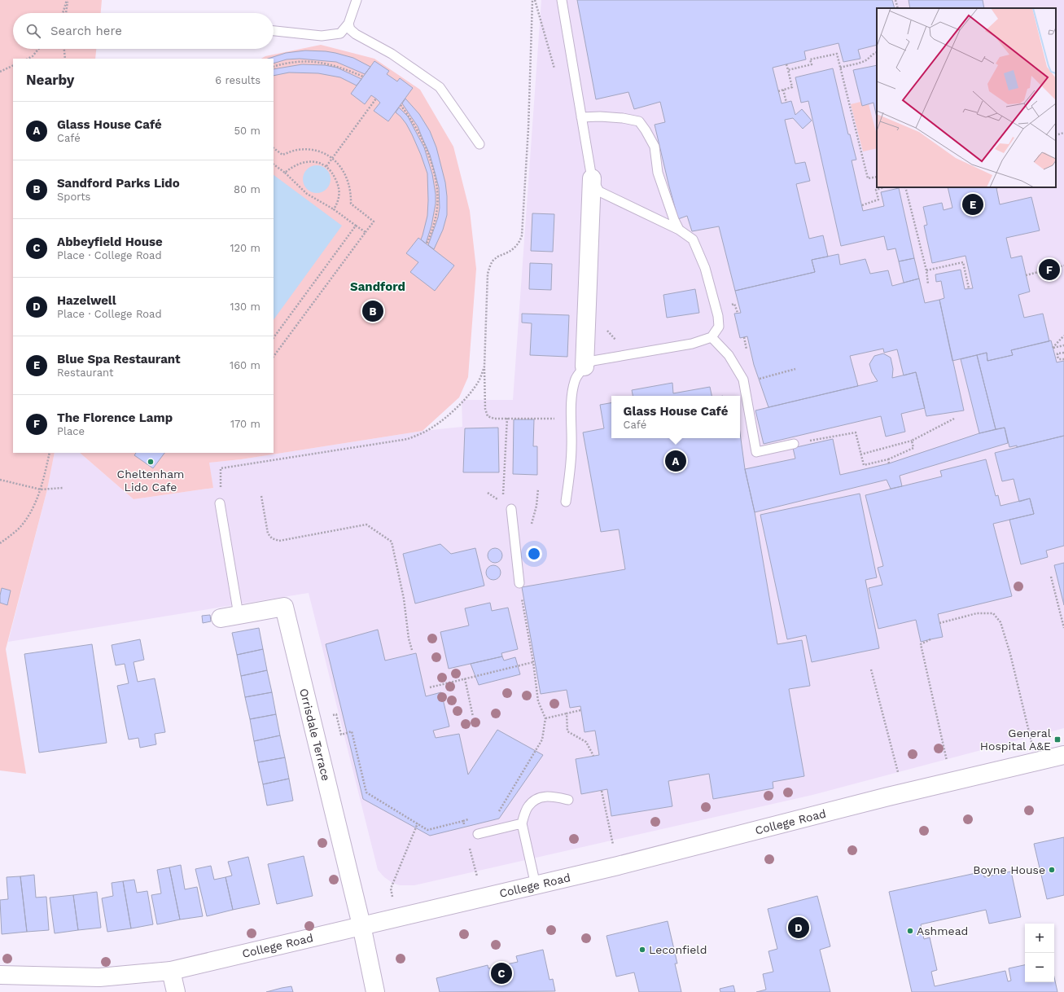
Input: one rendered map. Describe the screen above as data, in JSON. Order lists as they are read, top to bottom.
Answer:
{
  "streets": {
    "main road": ["Orrisdale Terrace", "College Road"]
  },
  "crossings": [
    ["Orrisdale Terrace", "College Road"]
  ],
  "districts": ["Sandford"],
  "places": {
    "other": [
      "Cheltenham Lido Cafe",
      "Boyne House",
      "Ashmead",
      "Leconfield"
    ],
    "transit": ["General Hospital A&E"]
  },
  "page": {
    "search": "Search here",
    "heading": ["Nearby", "6 results"],
    "list": [
      {
        "mark": "A",
        "name": "Glass House Café",
        "note": "Café",
        "value": "50 m"
      },
      {
        "mark": "B",
        "name": "Sandford Parks Lido",
        "note": "Sports",
        "value": "80 m"
      },
      {
        "mark": "C",
        "name": "Abbeyfield House",
        "note": "Place · College Road",
        "value": "120 m"
      },
      {
        "mark": "D",
        "name": "Hazelwell",
        "note": "Place · College Road",
        "value": "130 m"
      },
      {
        "mark": "E",
        "name": "Blue Spa Restaurant",
        "note": "Restaurant",
        "value": "160 m"
      },
      {
        "mark": "F",
        "name": "The Florence Lamp",
        "note": "Place",
        "value": "170 m"
      }
    ],
    "pins": [
      "E",
      "F",
      "B",
      "A",
      "D",
      "C"
    ],
    "popup": ["Glass House Café", "Café"],
    "map_buttons": ["+", "−"]
  }
}
